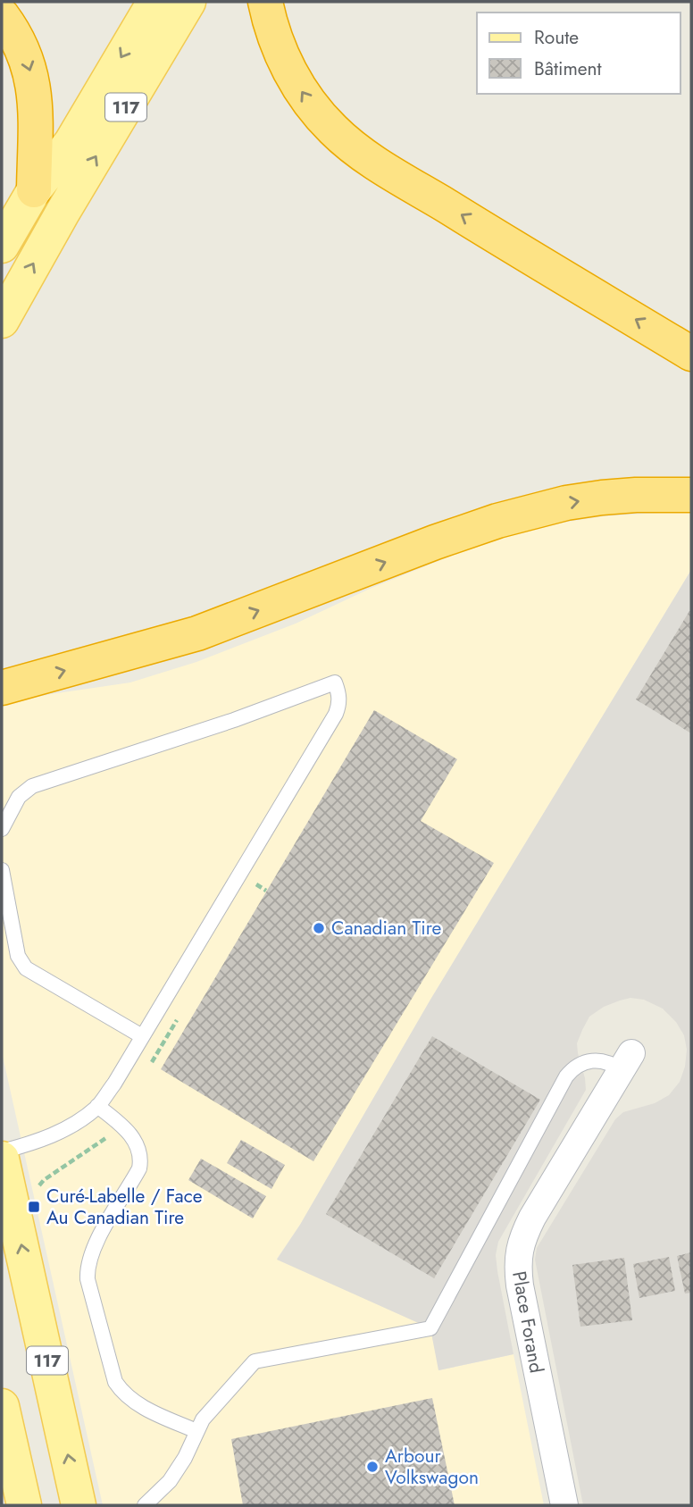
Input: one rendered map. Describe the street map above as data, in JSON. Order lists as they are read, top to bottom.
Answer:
{
  "streets": {
    "main road": ["117"],
    "street": ["Place Forand"]
  },
  "places": {
    "other": ["Canadian Tire", "Arbour Volkswagon"],
    "transit": ["Curé-Labelle / Face Au Canadian Tire"]
  },
  "legend": ["Route", "Bâtiment"]
}
